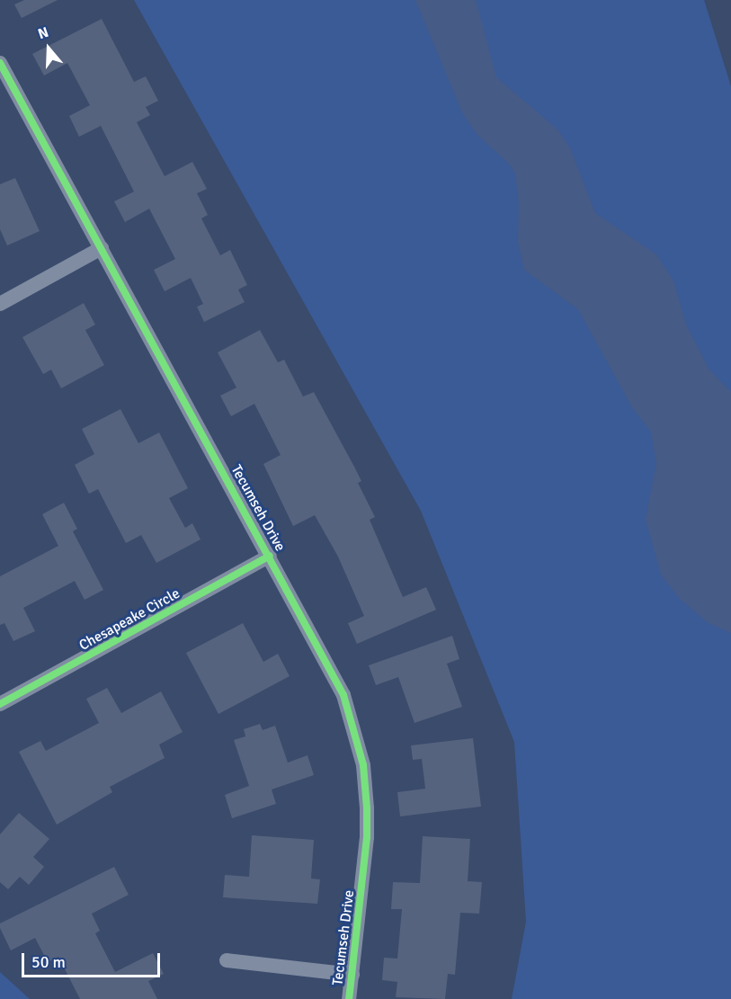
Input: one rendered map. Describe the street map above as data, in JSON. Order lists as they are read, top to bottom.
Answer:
{
  "streets": {
    "street": ["Tecumseh Drive", "Chesapeake Circle"]
  },
  "crossings": [
    ["Tecumseh Drive", "Chesapeake Circle"]
  ],
  "scale_bar": "50 m",
  "north": "top"
}
